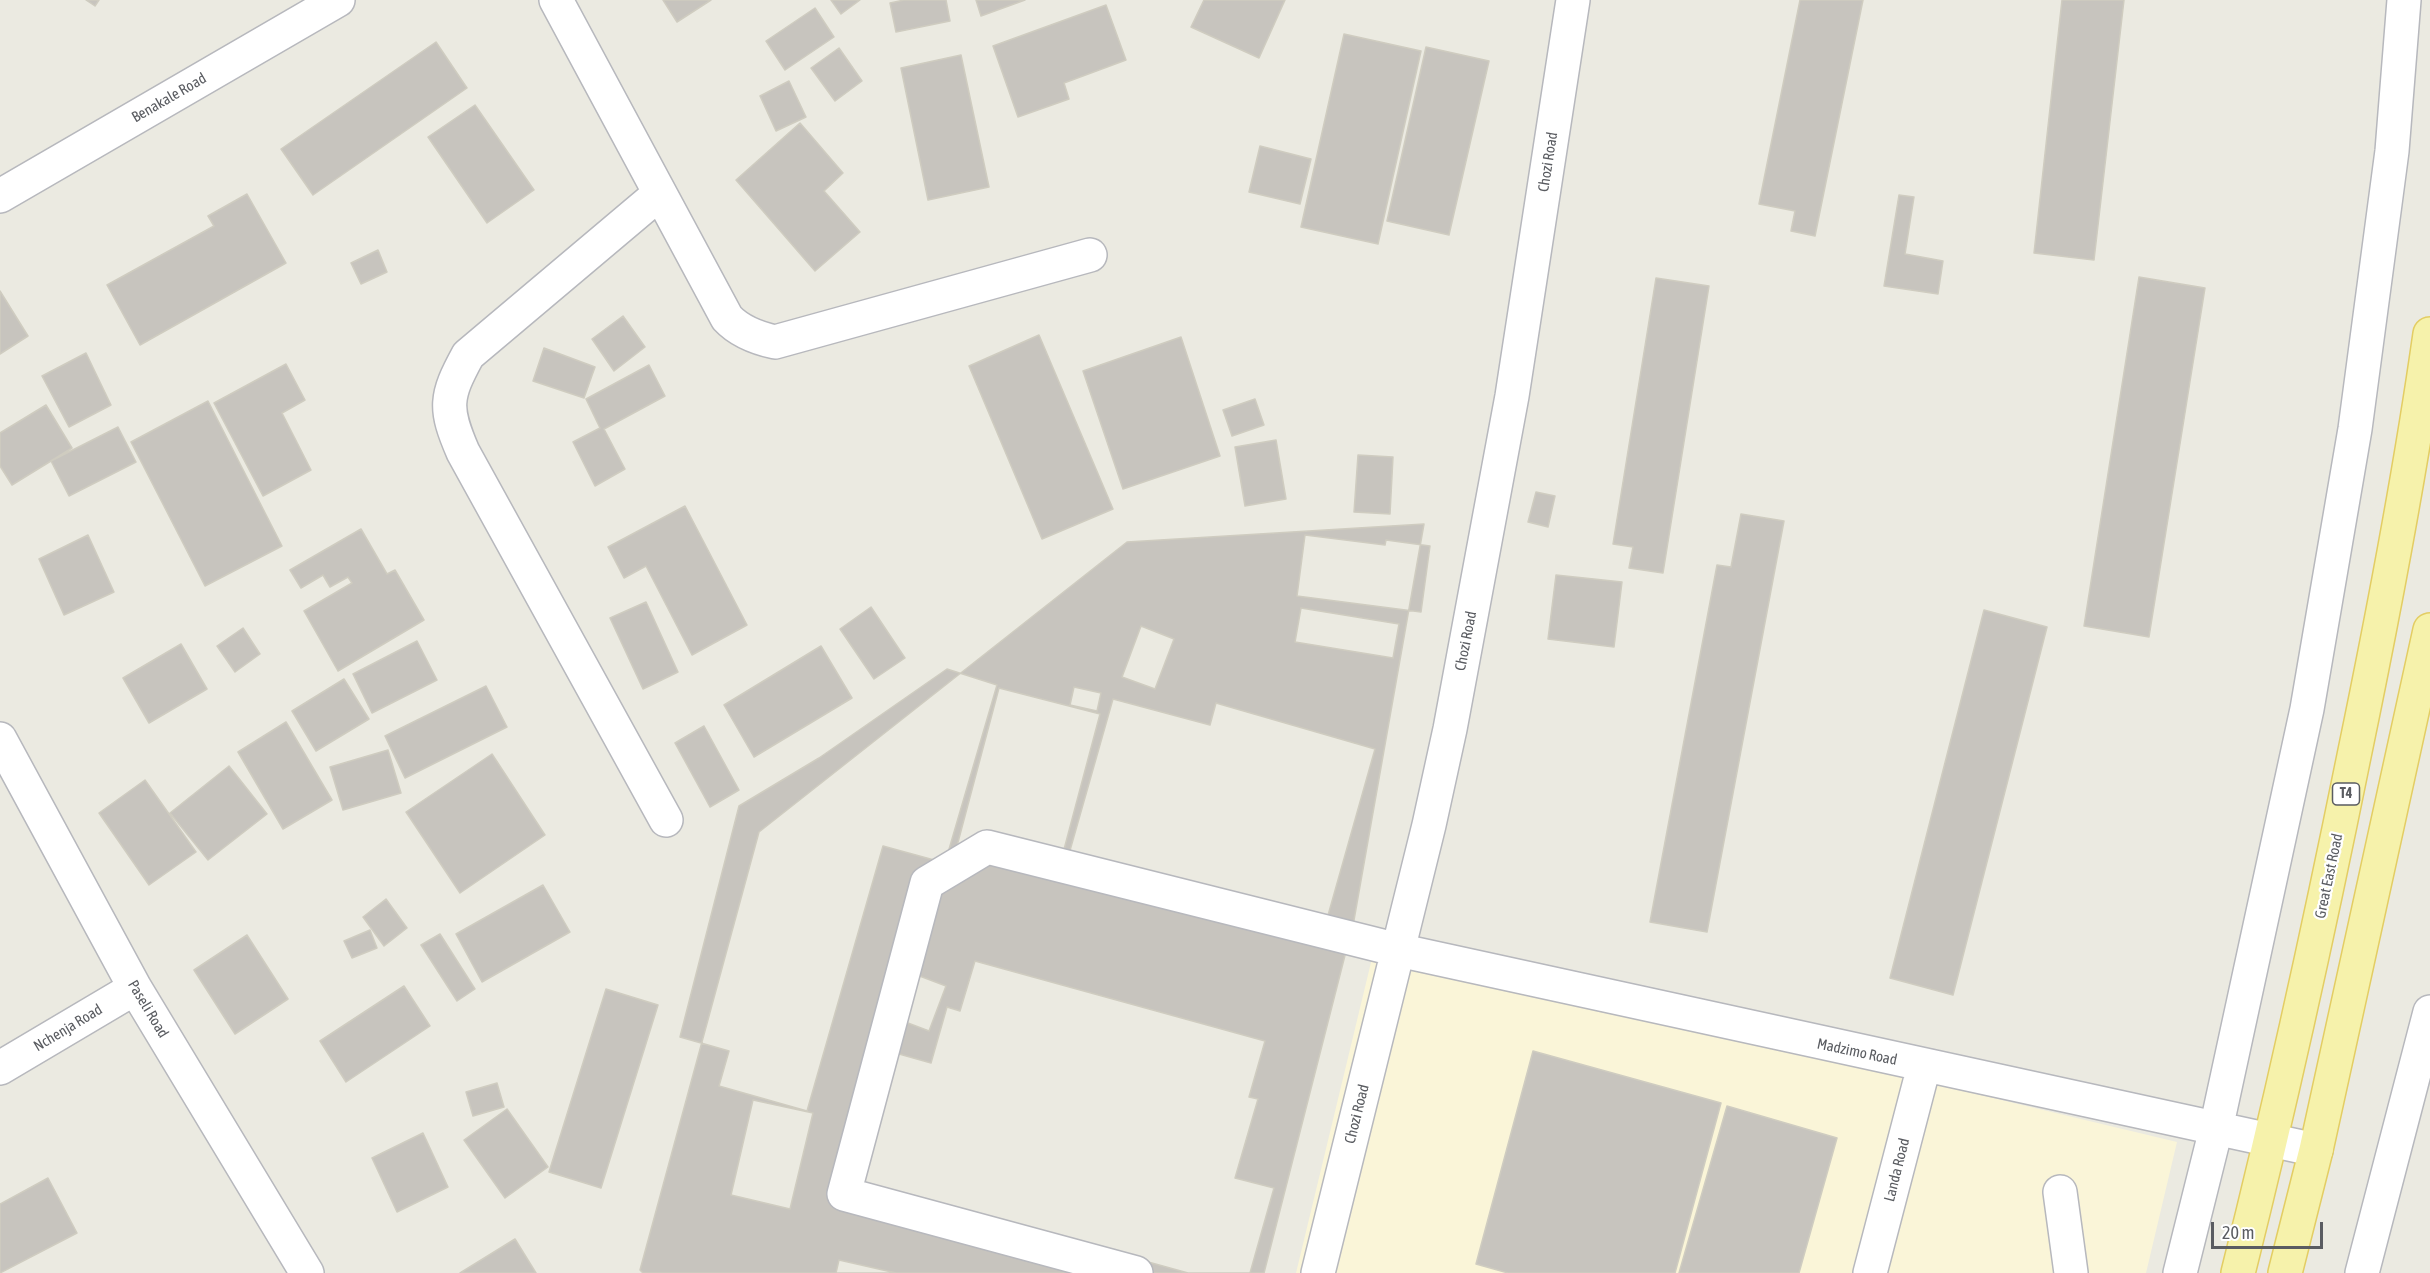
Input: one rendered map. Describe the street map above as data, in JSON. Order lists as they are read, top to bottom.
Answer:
{
  "streets": {
    "main road": ["T4", "Great East Road"],
    "street": [
      "Benakale Road",
      "Chozi Road",
      "Paseli Road",
      "Nchenja Road",
      "Madzimo Road",
      "Landa Road"
    ]
  },
  "crossings": [
    ["Chozi Road", "Madzimo Road"],
    ["Great East Road", "Madzimo Road"],
    ["Paseli Road", "Nchenja Road"],
    ["Madzimo Road", "Landa Road"]
  ],
  "scale_bar": "20 m"
}
